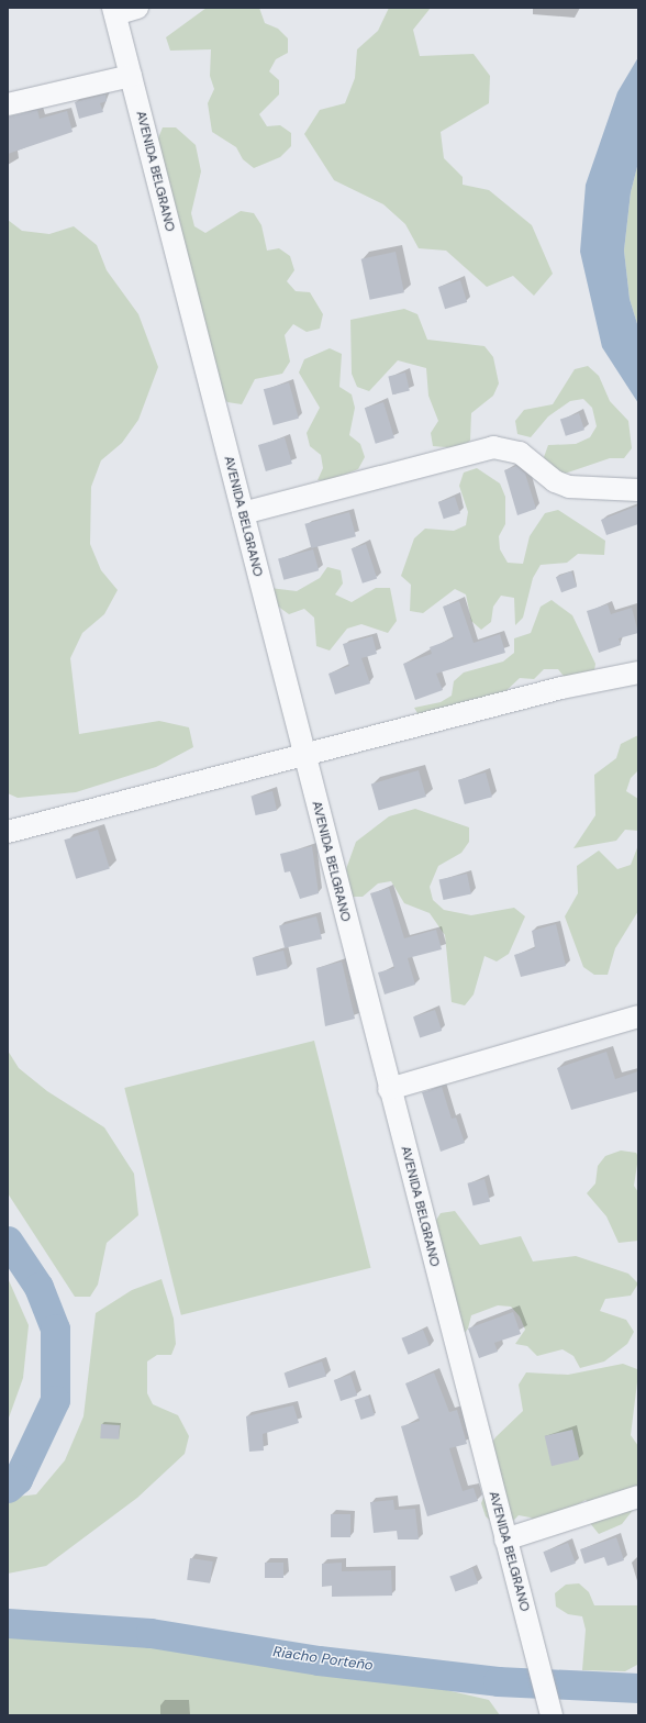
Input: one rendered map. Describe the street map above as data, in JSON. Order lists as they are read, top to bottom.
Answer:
{
  "streets": {
    "street": ["AVENIDA BELGRANO"]
  },
  "water": ["Riacho Porteño"]
}
